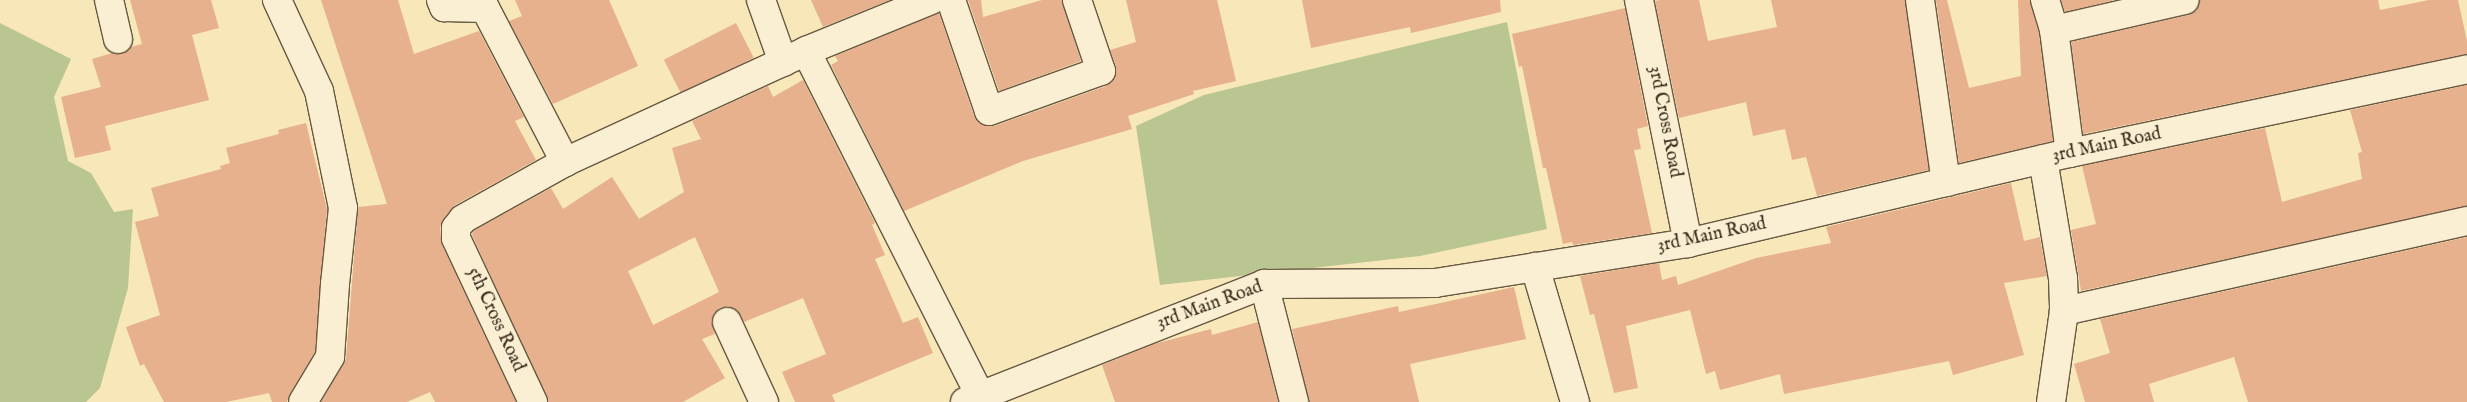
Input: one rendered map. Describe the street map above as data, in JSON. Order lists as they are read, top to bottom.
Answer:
{
  "streets": {
    "street": ["3rd Cross Road", "3rd Main Road", "5th Cross Road"]
  },
  "crossings": [
    ["3rd Cross Road", "3rd Main Road"]
  ]
}
